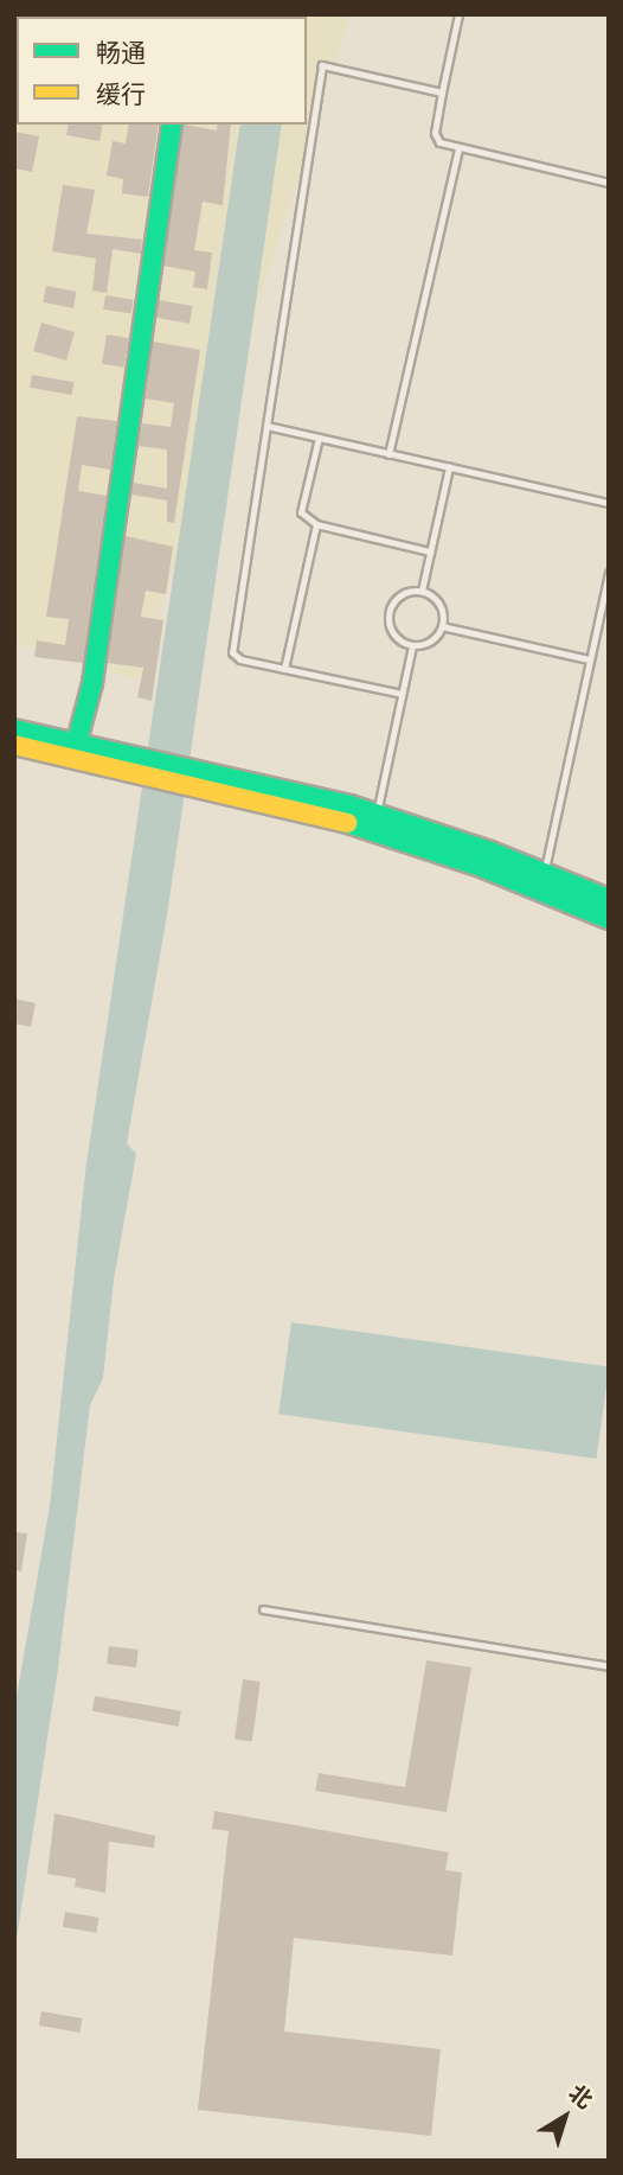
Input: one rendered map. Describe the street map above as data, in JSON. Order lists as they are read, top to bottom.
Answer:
{
  "legend": ["畅通", "缓行"],
  "north": "top right"
}
